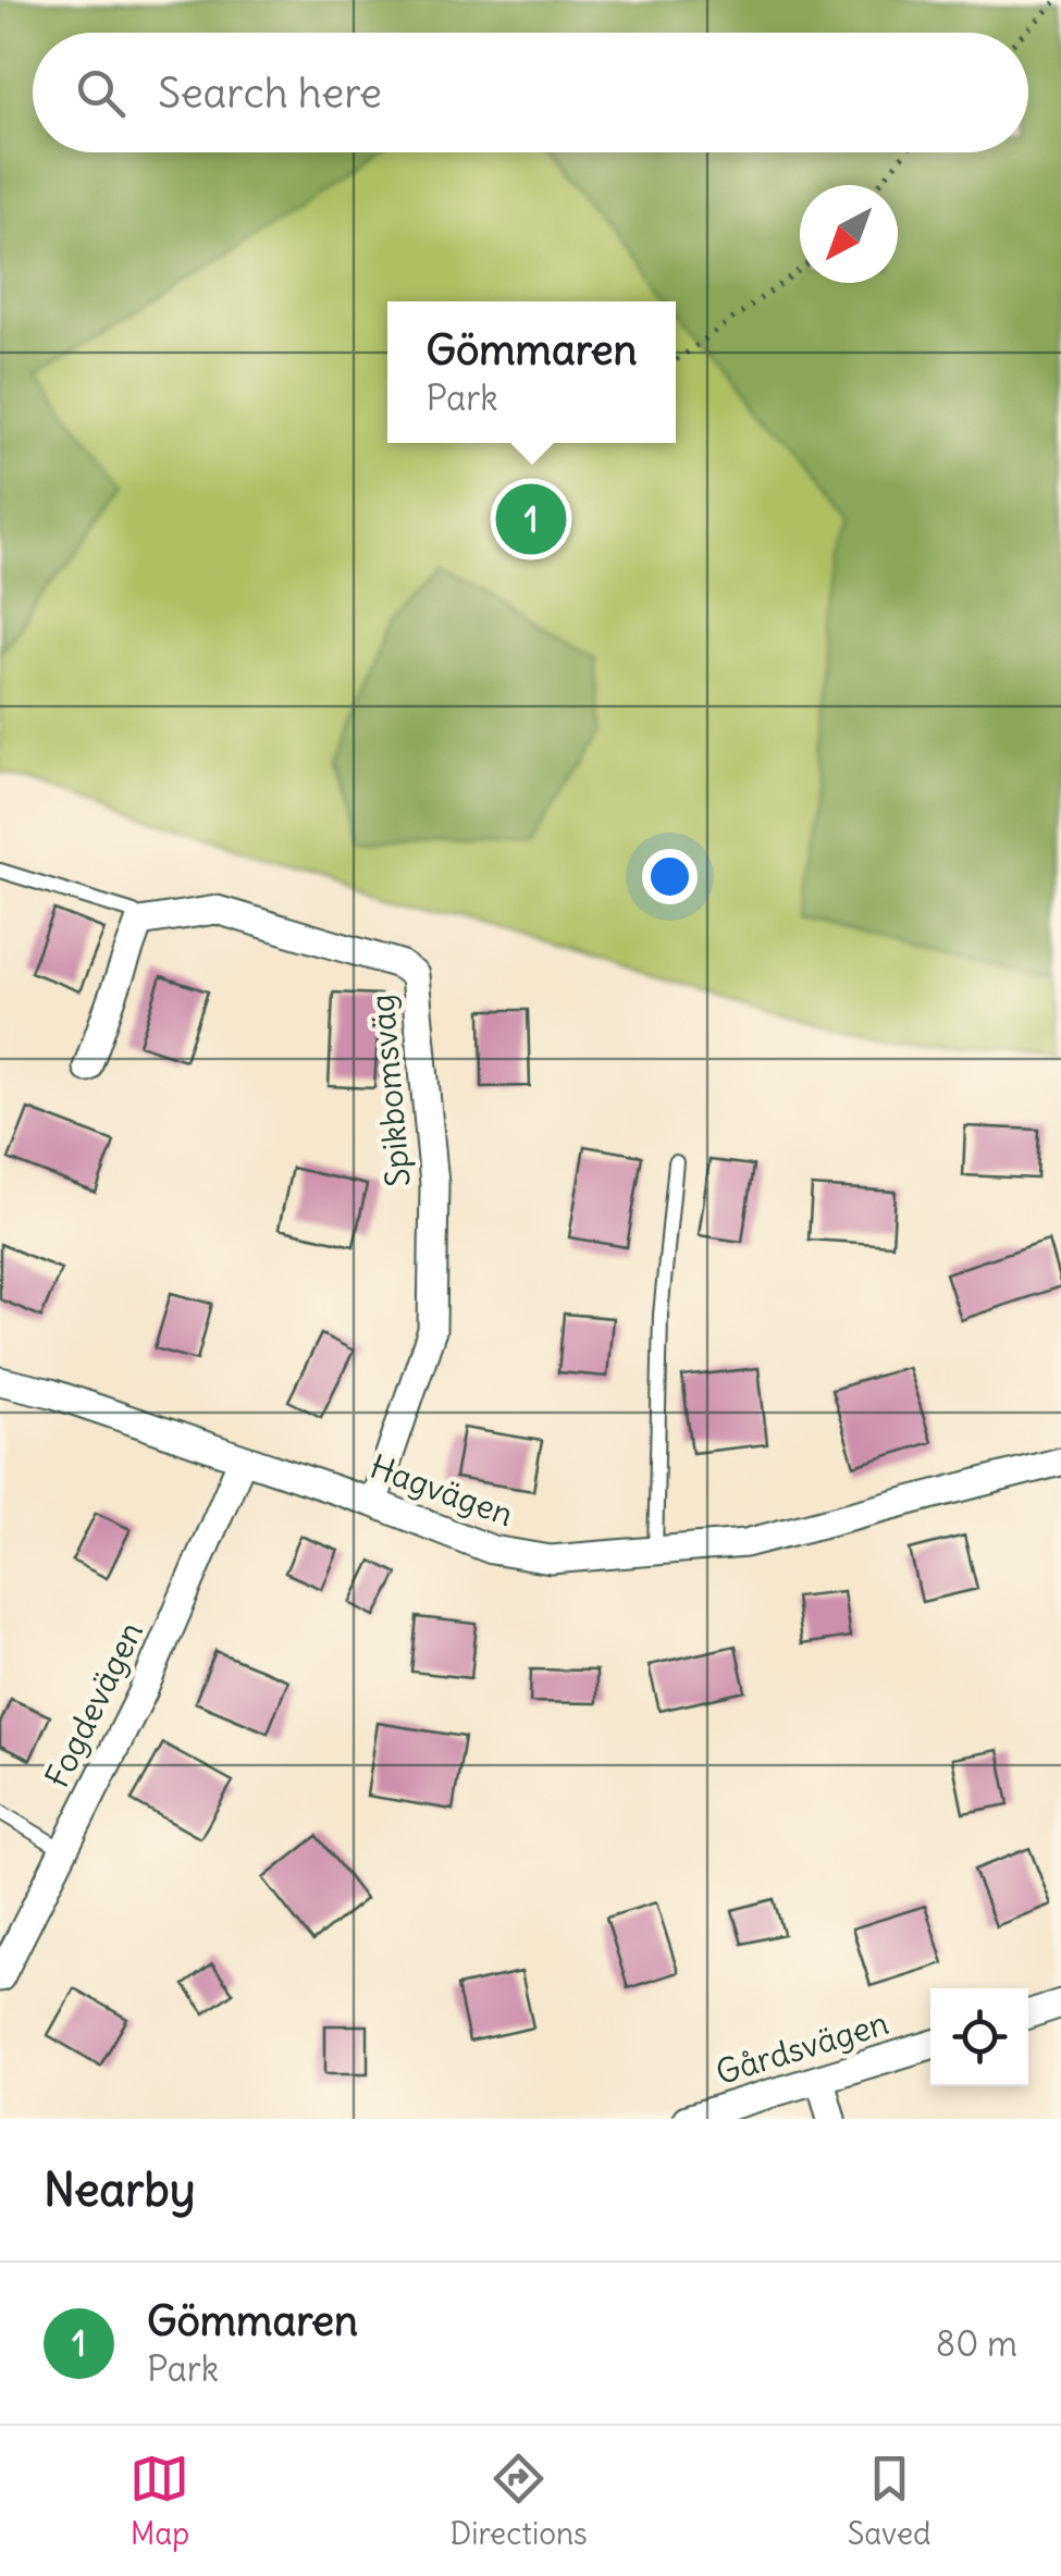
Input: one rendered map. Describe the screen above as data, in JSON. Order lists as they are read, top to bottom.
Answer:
{
  "streets": {
    "street": [
      "Spikbomsväg",
      "Hagvägen",
      "Fogdevägen",
      "Gårdsvägen"
    ]
  },
  "crossings": [
    ["Spikbomsväg", "Hagvägen"],
    ["Hagvägen", "Fogdevägen"]
  ],
  "north": "bottom left",
  "page": {
    "search": "Search here",
    "popup": ["Gömmaren", "Park"],
    "pins": "1",
    "heading": "Nearby",
    "list": [
      {
        "mark": "1",
        "name": "Gömmaren",
        "note": "Park",
        "value": "80 m"
      }
    ],
    "nav": ["Map", "Directions", "Saved"]
  }
}
